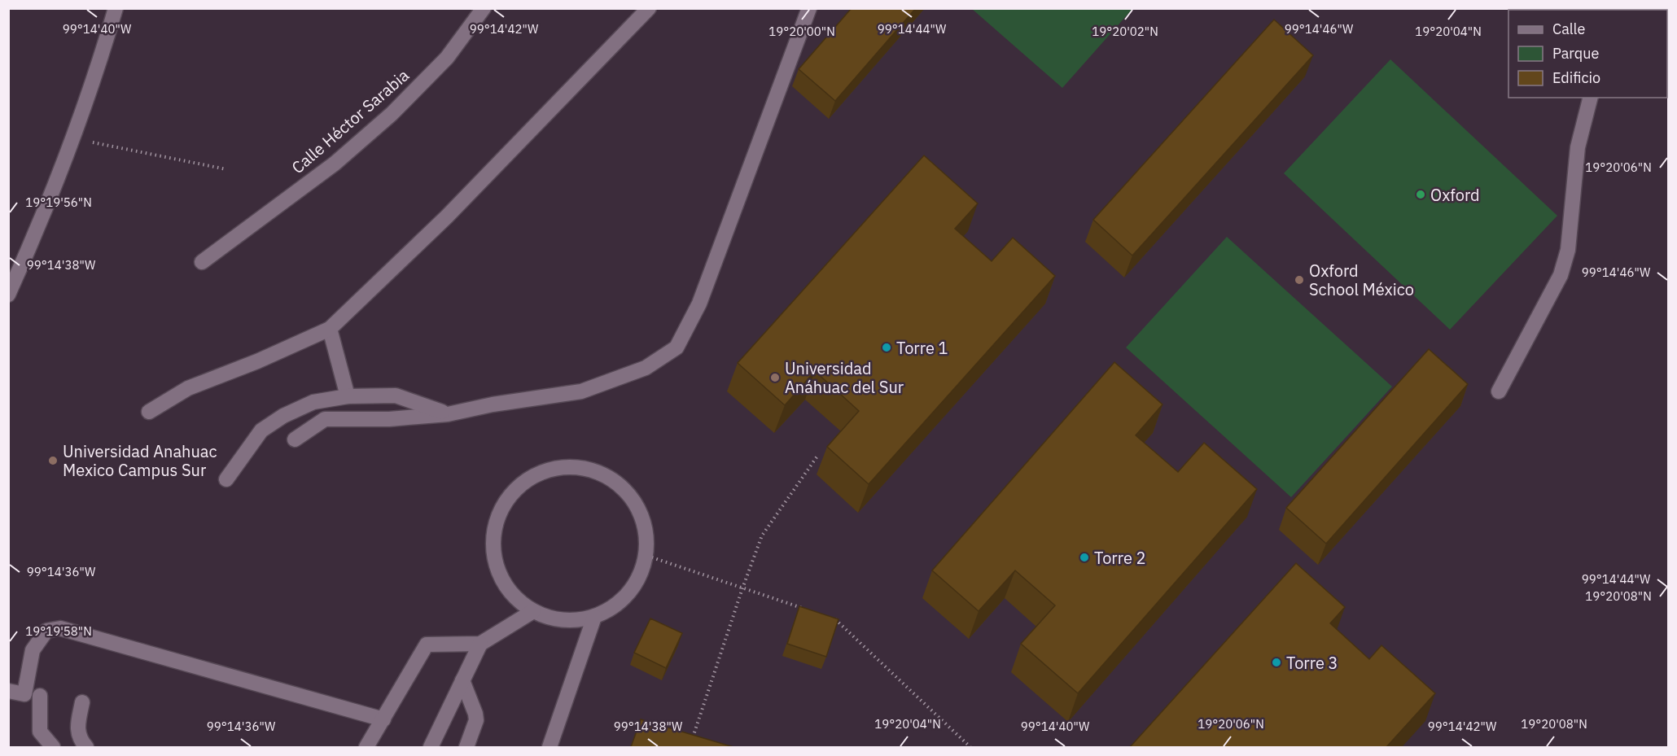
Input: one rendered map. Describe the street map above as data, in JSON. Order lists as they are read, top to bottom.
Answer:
{
  "streets": {
    "street": ["Calle Héctor Sarabia"]
  },
  "places": [
    "Oxford",
    "Oxford School México",
    "Torre 1",
    "Universidad Anáhuac del Sur",
    "Universidad Anahuac Mexico Campus Sur",
    "Torre 2",
    "Torre 3"
  ],
  "legend": ["Calle", "Parque", "Edificio"],
  "coordinates": [
    "99°14'42\"W",
    "99°14'44\"W",
    "99°14'46\"W",
    "99°14'40\"W",
    "19°20'00\"N",
    "19°20'02\"N",
    "19°20'04\"N",
    "19°20'06\"N",
    "19°19'56\"N",
    "99°14'38\"W",
    "99°14'36\"W",
    "19°20'08\"N",
    "19°19'58\"N"
  ]
}
